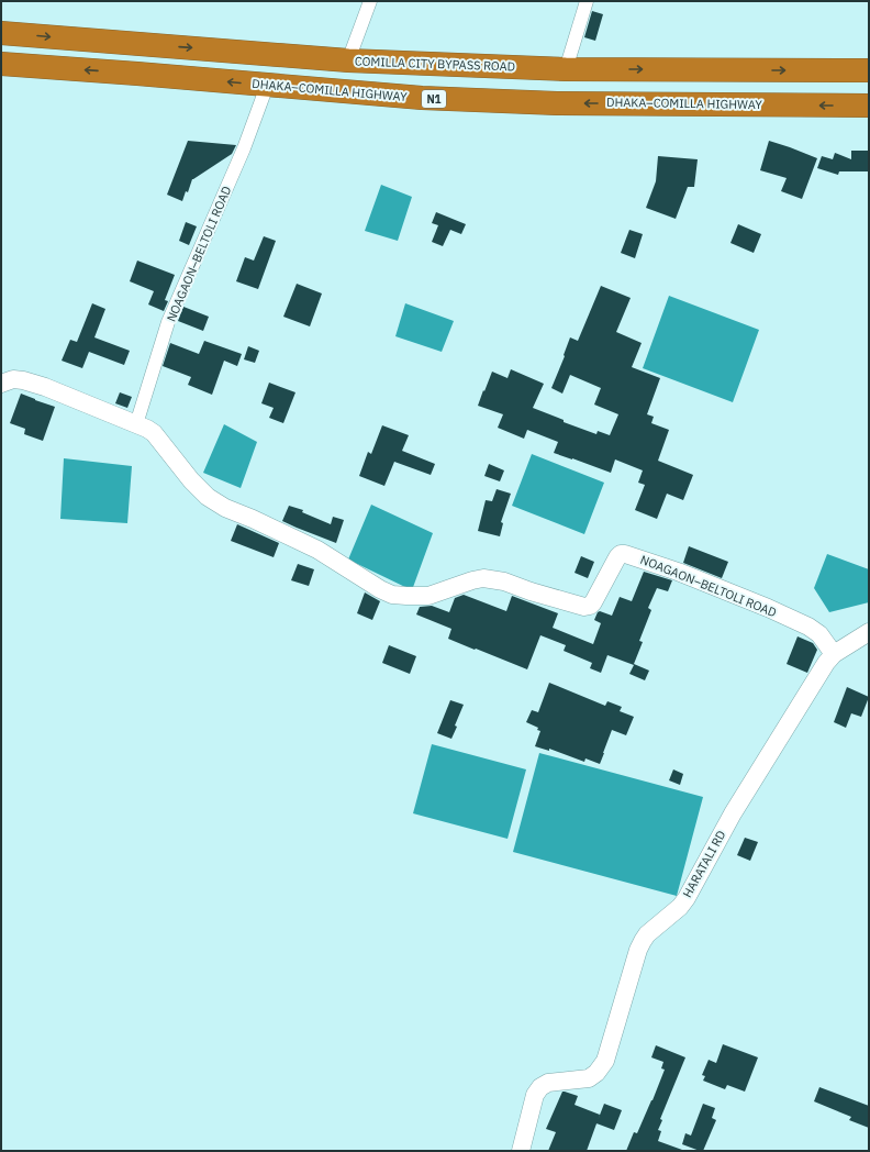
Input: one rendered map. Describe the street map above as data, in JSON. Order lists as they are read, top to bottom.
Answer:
{
  "streets": {
    "highway": ["COMILLA CITY BYPASS ROAD", "DHAKA–COMILLA HIGHWAY", "N1"],
    "street": ["NOAGAON–BELTOLI ROAD", "HARATALI RD"]
  },
  "crossings": [
    ["DHAKA–COMILLA HIGHWAY", "NOAGAON–BELTOLI ROAD"],
    ["NOAGAON–BELTOLI ROAD", "HARATALI RD"]
  ],
  "one_way": ["COMILLA CITY BYPASS ROAD", "DHAKA–COMILLA HIGHWAY"]
}
